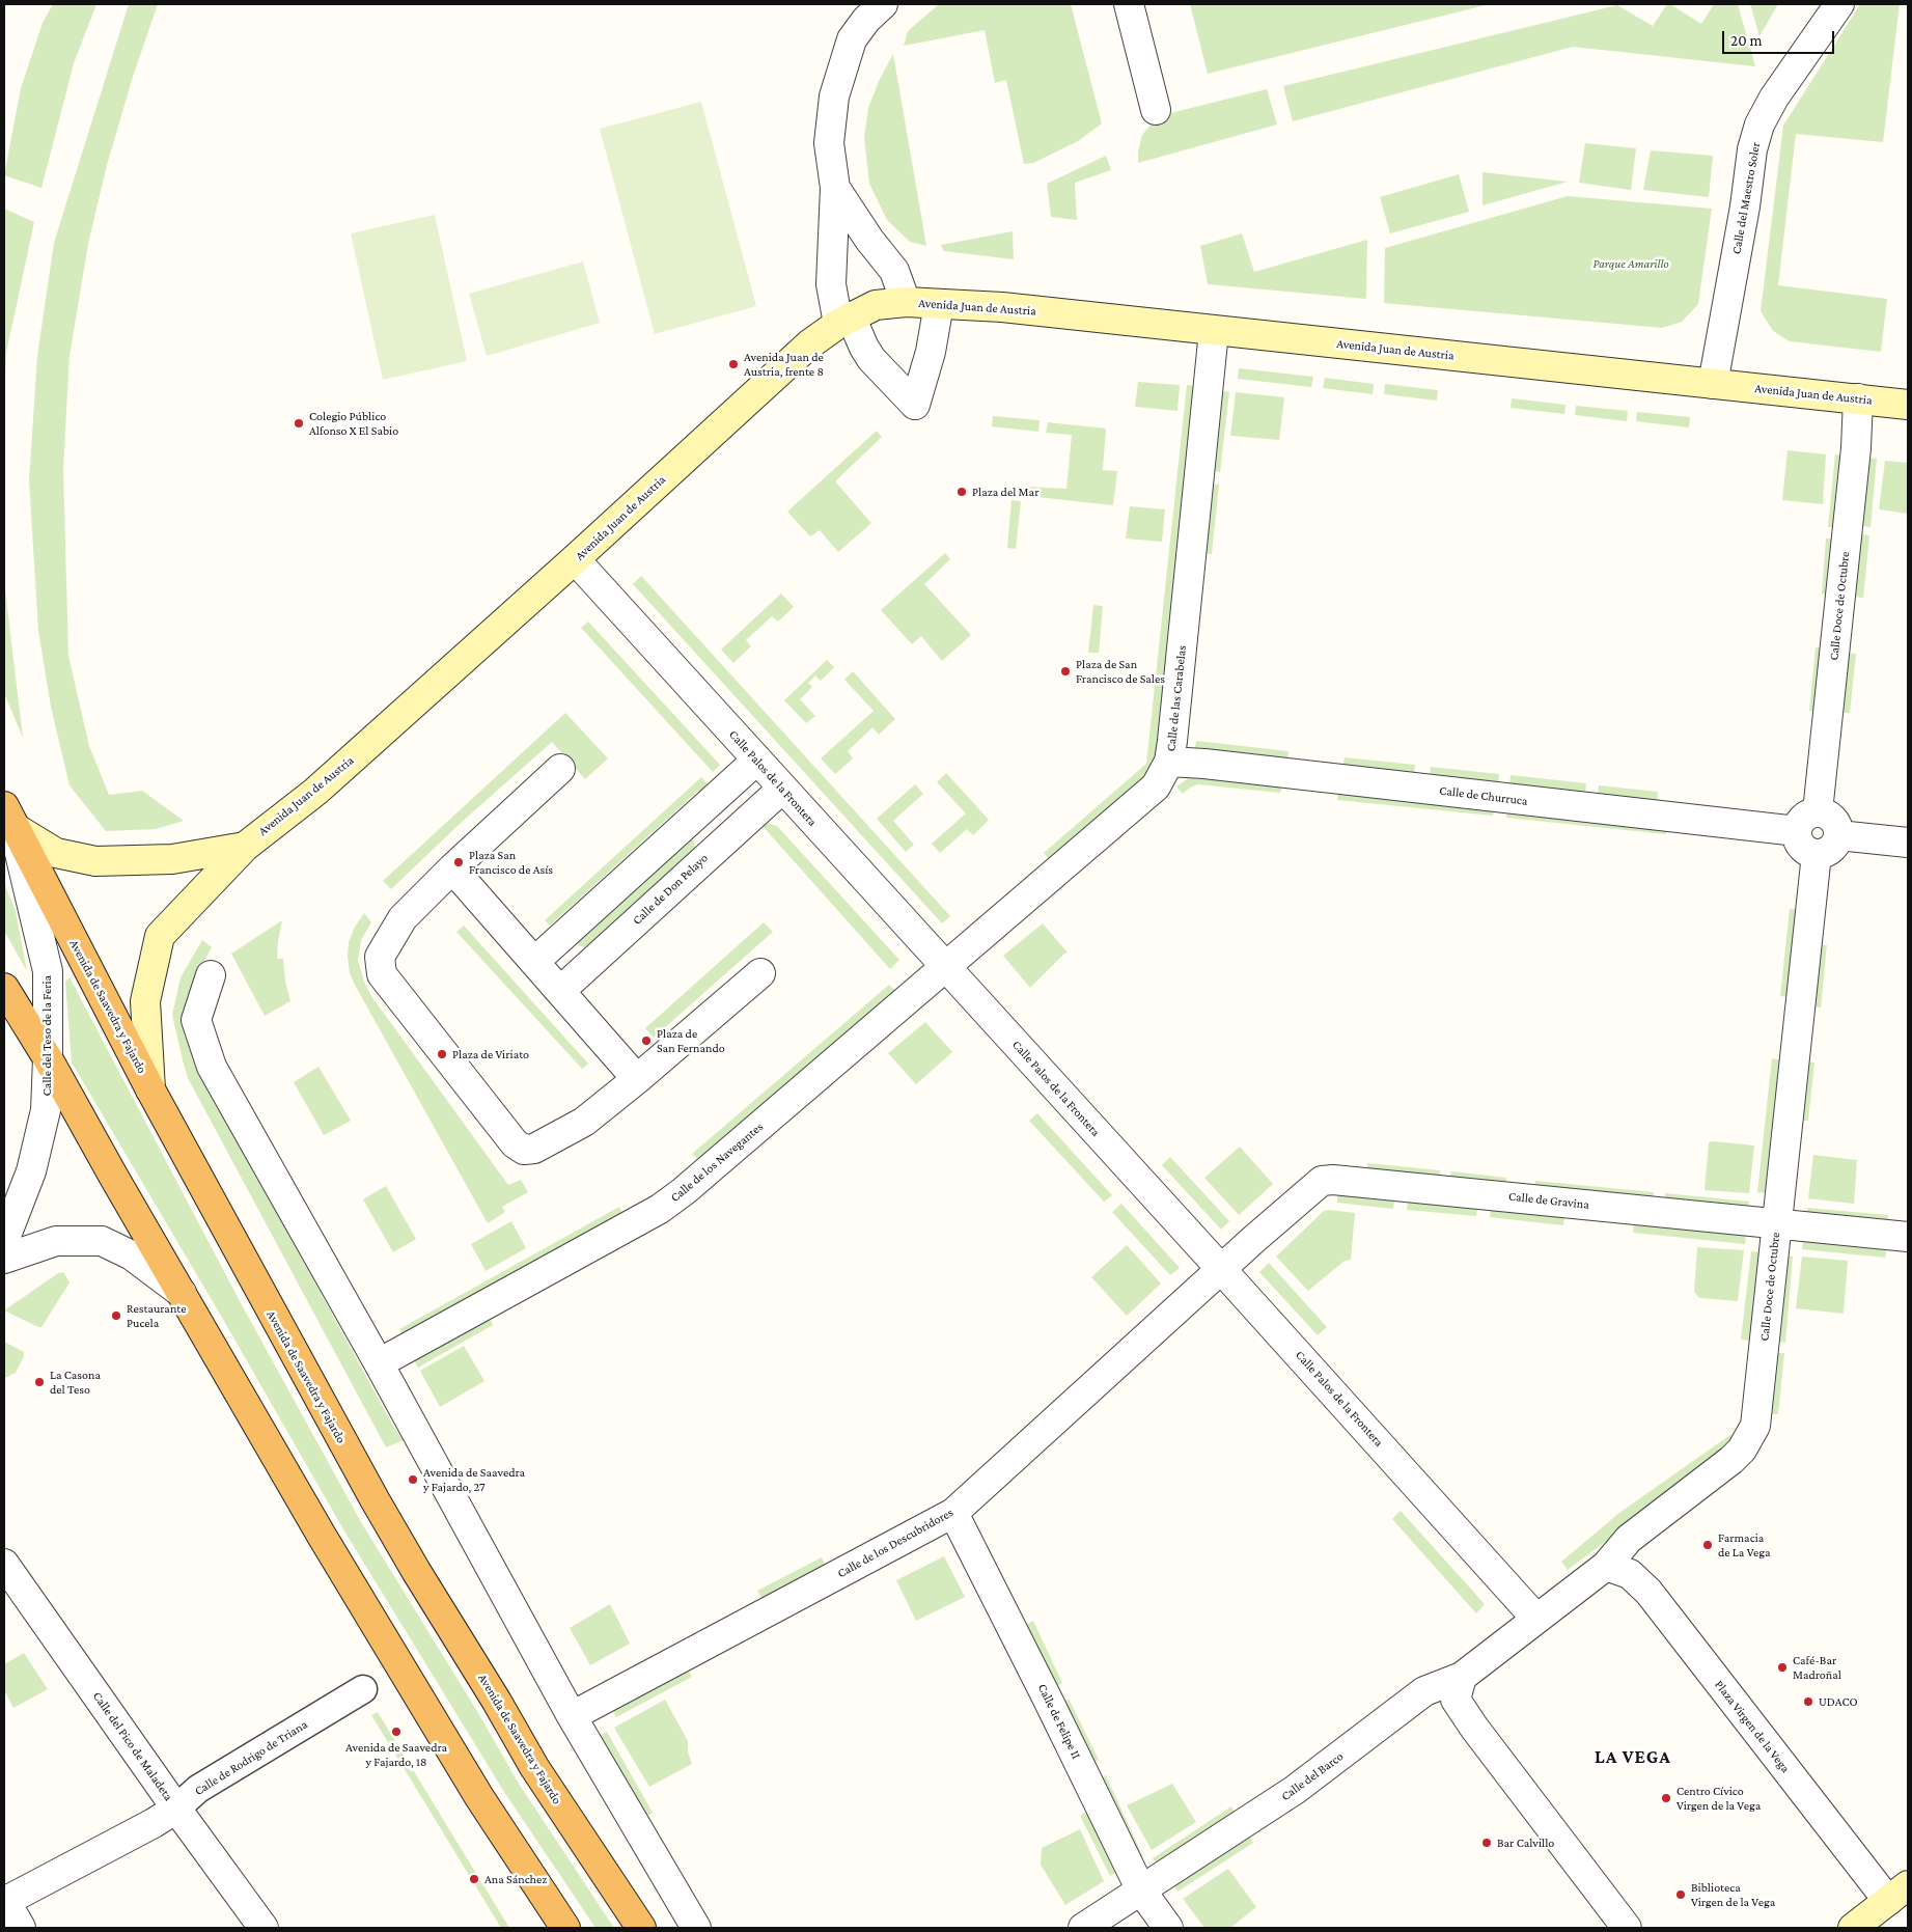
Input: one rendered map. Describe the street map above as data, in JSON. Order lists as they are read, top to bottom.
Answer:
{
  "streets": {
    "highway": ["Avenida de Saavedra y Fajardo"],
    "main road": ["Avenida Juan de Austria"],
    "street": [
      "Calle del Maestro Soler",
      "Calle Doce de Octubre",
      "Calle de las Carabelas",
      "Calle Palos de la Frontera",
      "Calle de Churruca",
      "Calle de Don Pelayo",
      "Calle del Teso de la Feria",
      "Calle de los Navegantes",
      "Calle de Gravina",
      "Calle de los Descubridores",
      "Calle de Felipe II",
      "Plaza Virgen de la Vega",
      "Calle del Pico de Maladeta",
      "Calle de Rodrigo de Triana",
      "Calle del Barco"
    ]
  },
  "crossings": [
    ["Calle del Maestro Soler", "Avenida Juan de Austria"],
    ["Avenida Juan de Austria", "Calle Doce de Octubre"],
    ["Avenida Juan de Austria", "Calle de las Carabelas"],
    ["Avenida Juan de Austria", "Calle Palos de la Frontera"],
    ["Avenida Juan de Austria", "Avenida de Saavedra y Fajardo"],
    ["Avenida Juan de Austria", "Calle del Teso de la Feria"],
    ["Calle Doce de Octubre", "Calle Palos de la Frontera"],
    ["Calle Doce de Octubre", "Calle de Churruca"],
    ["Calle Doce de Octubre", "Calle de Gravina"],
    ["Calle Doce de Octubre", "Plaza Virgen de la Vega"],
    ["Calle Doce de Octubre", "Calle del Barco"],
    ["Calle de las Carabelas", "Calle Palos de la Frontera"],
    ["Calle de las Carabelas", "Calle de Churruca"],
    ["Calle de las Carabelas", "Calle de los Navegantes"],
    ["Calle Palos de la Frontera", "Calle de Don Pelayo"],
    ["Calle Palos de la Frontera", "Calle de los Navegantes"],
    ["Calle Palos de la Frontera", "Calle de Gravina"],
    ["Calle Palos de la Frontera", "Calle de los Descubridores"],
    ["Calle Palos de la Frontera", "Calle del Barco"],
    ["Avenida de Saavedra y Fajardo", "Calle del Teso de la Feria"],
    ["Calle de Gravina", "Calle de los Descubridores"],
    ["Calle de los Descubridores", "Calle de Felipe II"],
    ["Calle de Felipe II", "Calle del Barco"],
    ["Calle del Pico de Maladeta", "Calle de Rodrigo de Triana"]
  ],
  "districts": ["LA VEGA"],
  "parks": ["Parque Amarillo"],
  "places": [
    "Avenida Juan de Austria, frente 8",
    "Colegio Público Alfonso X El Sabio",
    "Plaza del Mar",
    "Plaza de San Francisco de Sales",
    "Plaza San Francisco de Asís",
    "Plaza de San Fernando",
    "Plaza de Viriato",
    "Restaurante Pucela",
    "La Casona del Teso",
    "Avenida de Saavedra y Fajardo, 27",
    "Farmacia de La Vega",
    "Café-Bar Madroñal",
    "UDACO",
    "Avenida de Saavedra y Fajardo, 18",
    "Centro Cívico Virgen de la Vega",
    "Bar Calvillo",
    "Ana Sánchez",
    "Biblioteca Virgen de la Vega"
  ],
  "scale_bar": "20 m"
}
